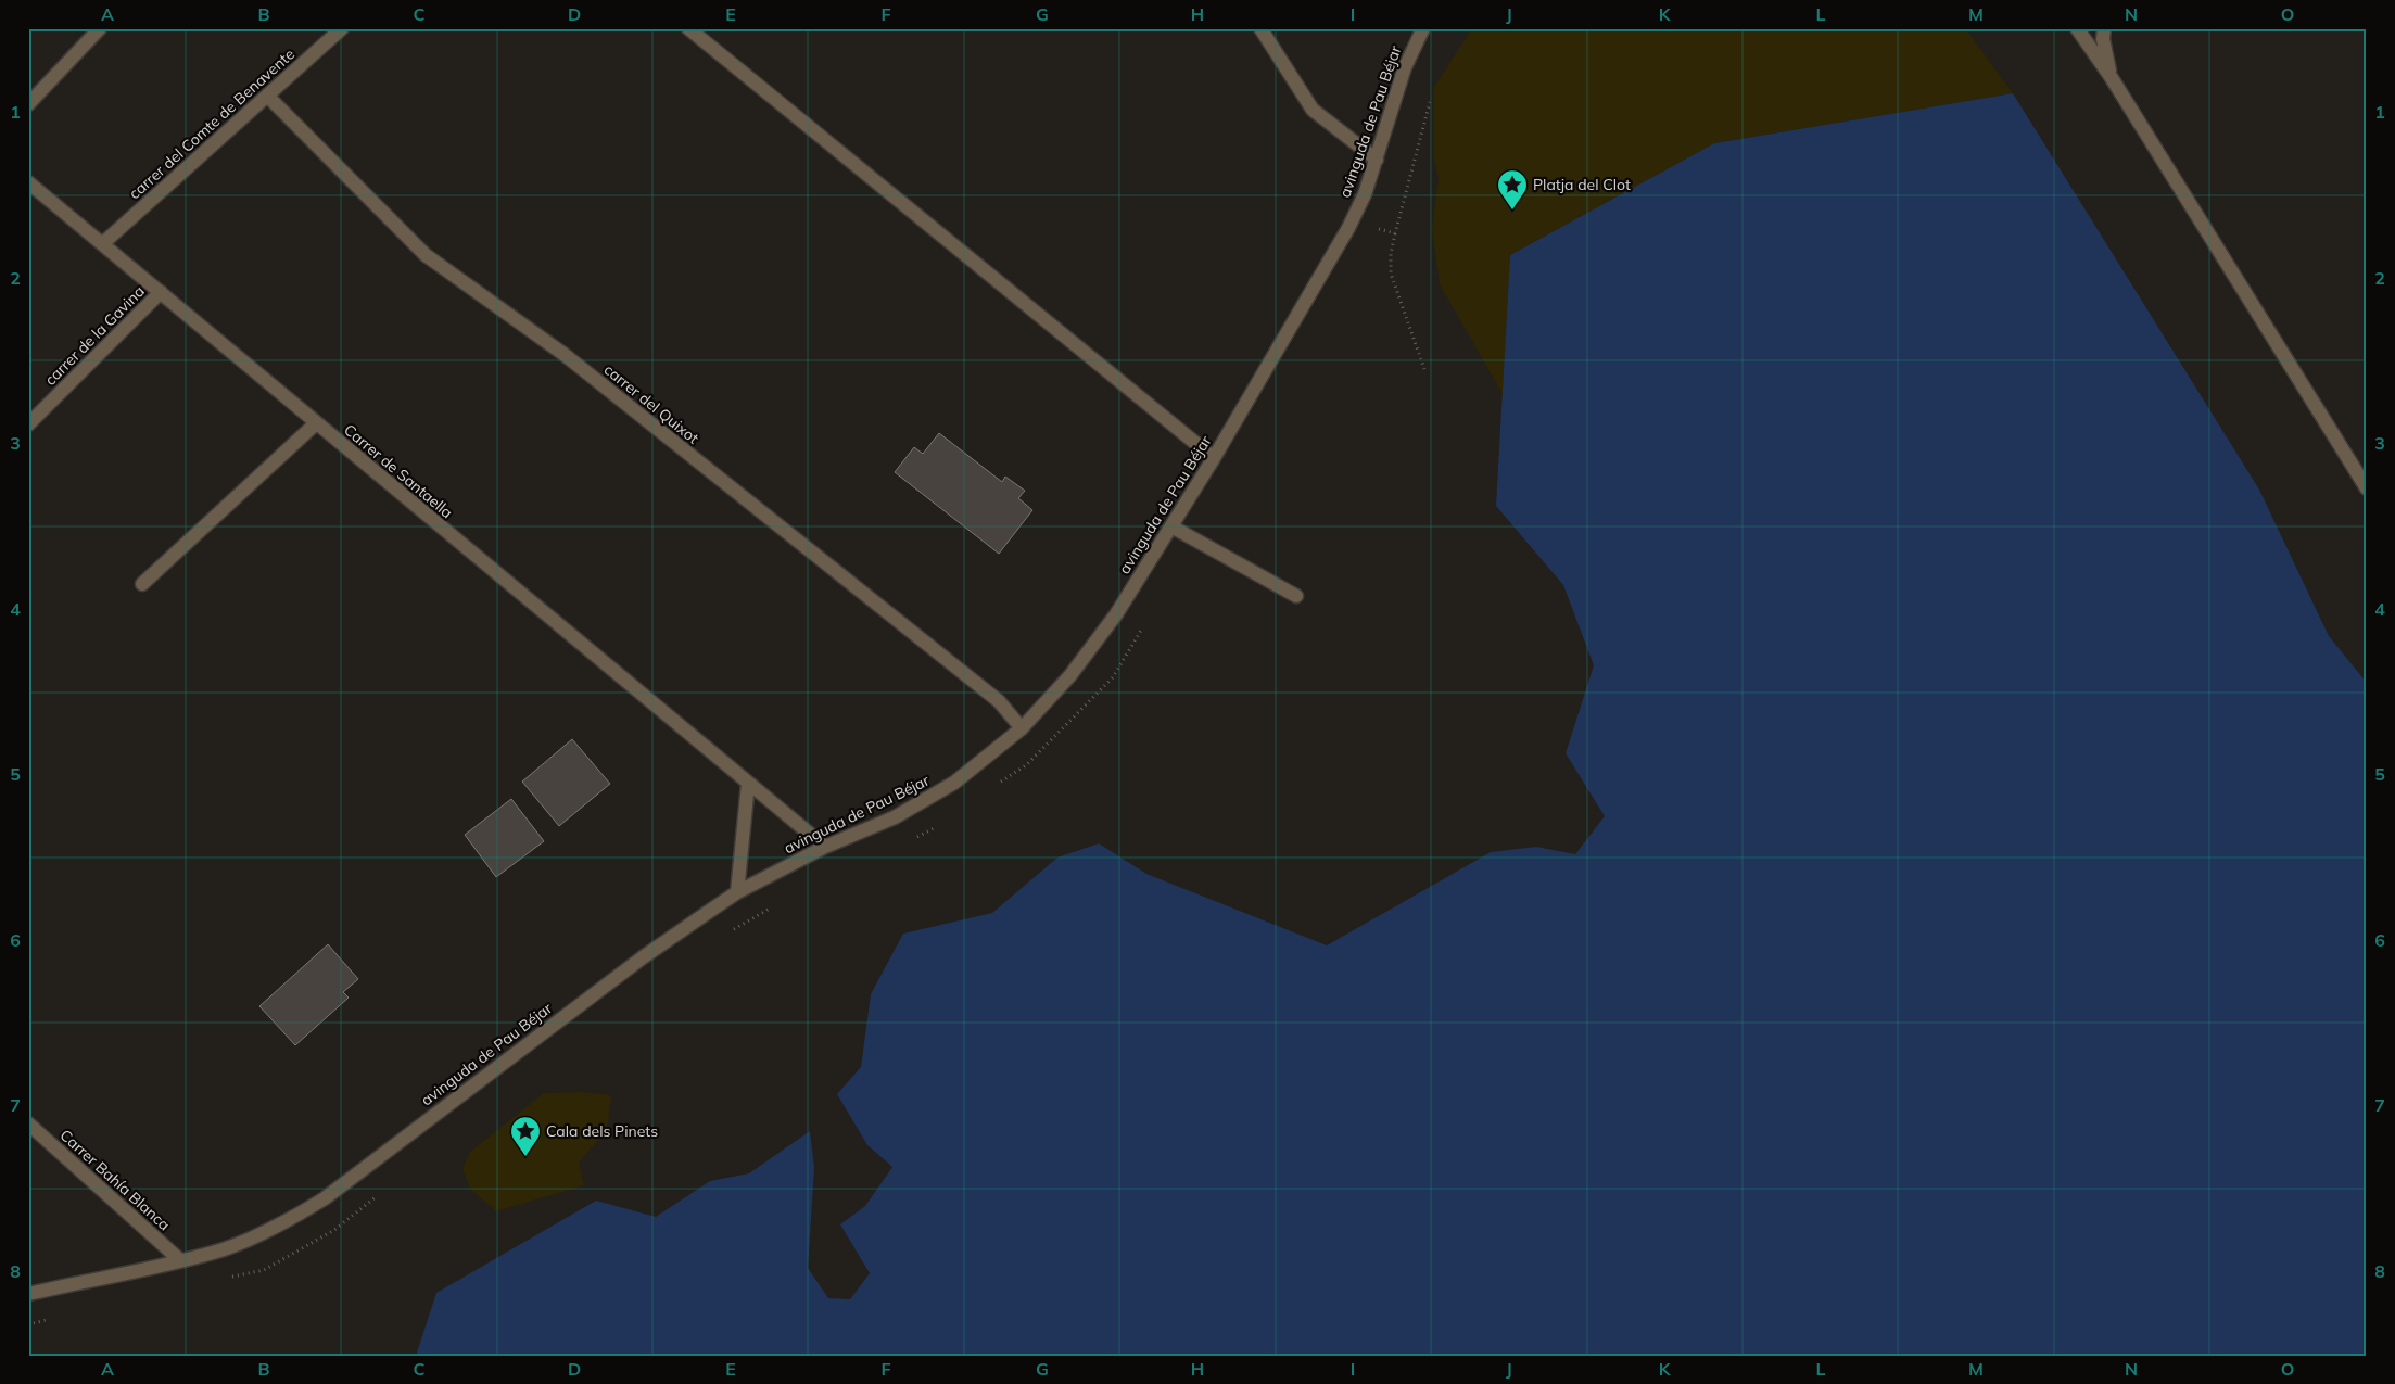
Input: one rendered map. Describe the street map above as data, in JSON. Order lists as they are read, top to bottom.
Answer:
{
  "streets": {
    "street": [
      "avinguda de Pau Béjar",
      "carrer del Comte de Benavente",
      "carrer de la Gavina",
      "carrer del Quixot",
      "Carrer de Santaella",
      "Carrer Bahía Blanca"
    ]
  },
  "crossings": [
    ["avinguda de Pau Béjar", "carrer del Quixot"],
    ["avinguda de Pau Béjar", "Carrer de Santaella"],
    ["avinguda de Pau Béjar", "Carrer Bahía Blanca"],
    ["carrer del Comte de Benavente", "carrer del Quixot"],
    ["carrer del Comte de Benavente", "Carrer de Santaella"],
    ["carrer de la Gavina", "Carrer de Santaella"]
  ],
  "places": {
    "place": ["Platja del Clot", "Cala dels Pinets"]
  },
  "grid": {
    "columns": [
      "A",
      "B",
      "C",
      "D",
      "E",
      "F",
      "G",
      "H",
      "I",
      "J",
      "K",
      "L",
      "M",
      "N",
      "O"
    ],
    "rows": [
      "1",
      "2",
      "3",
      "4",
      "5",
      "6",
      "7",
      "8"
    ]
  }
}
